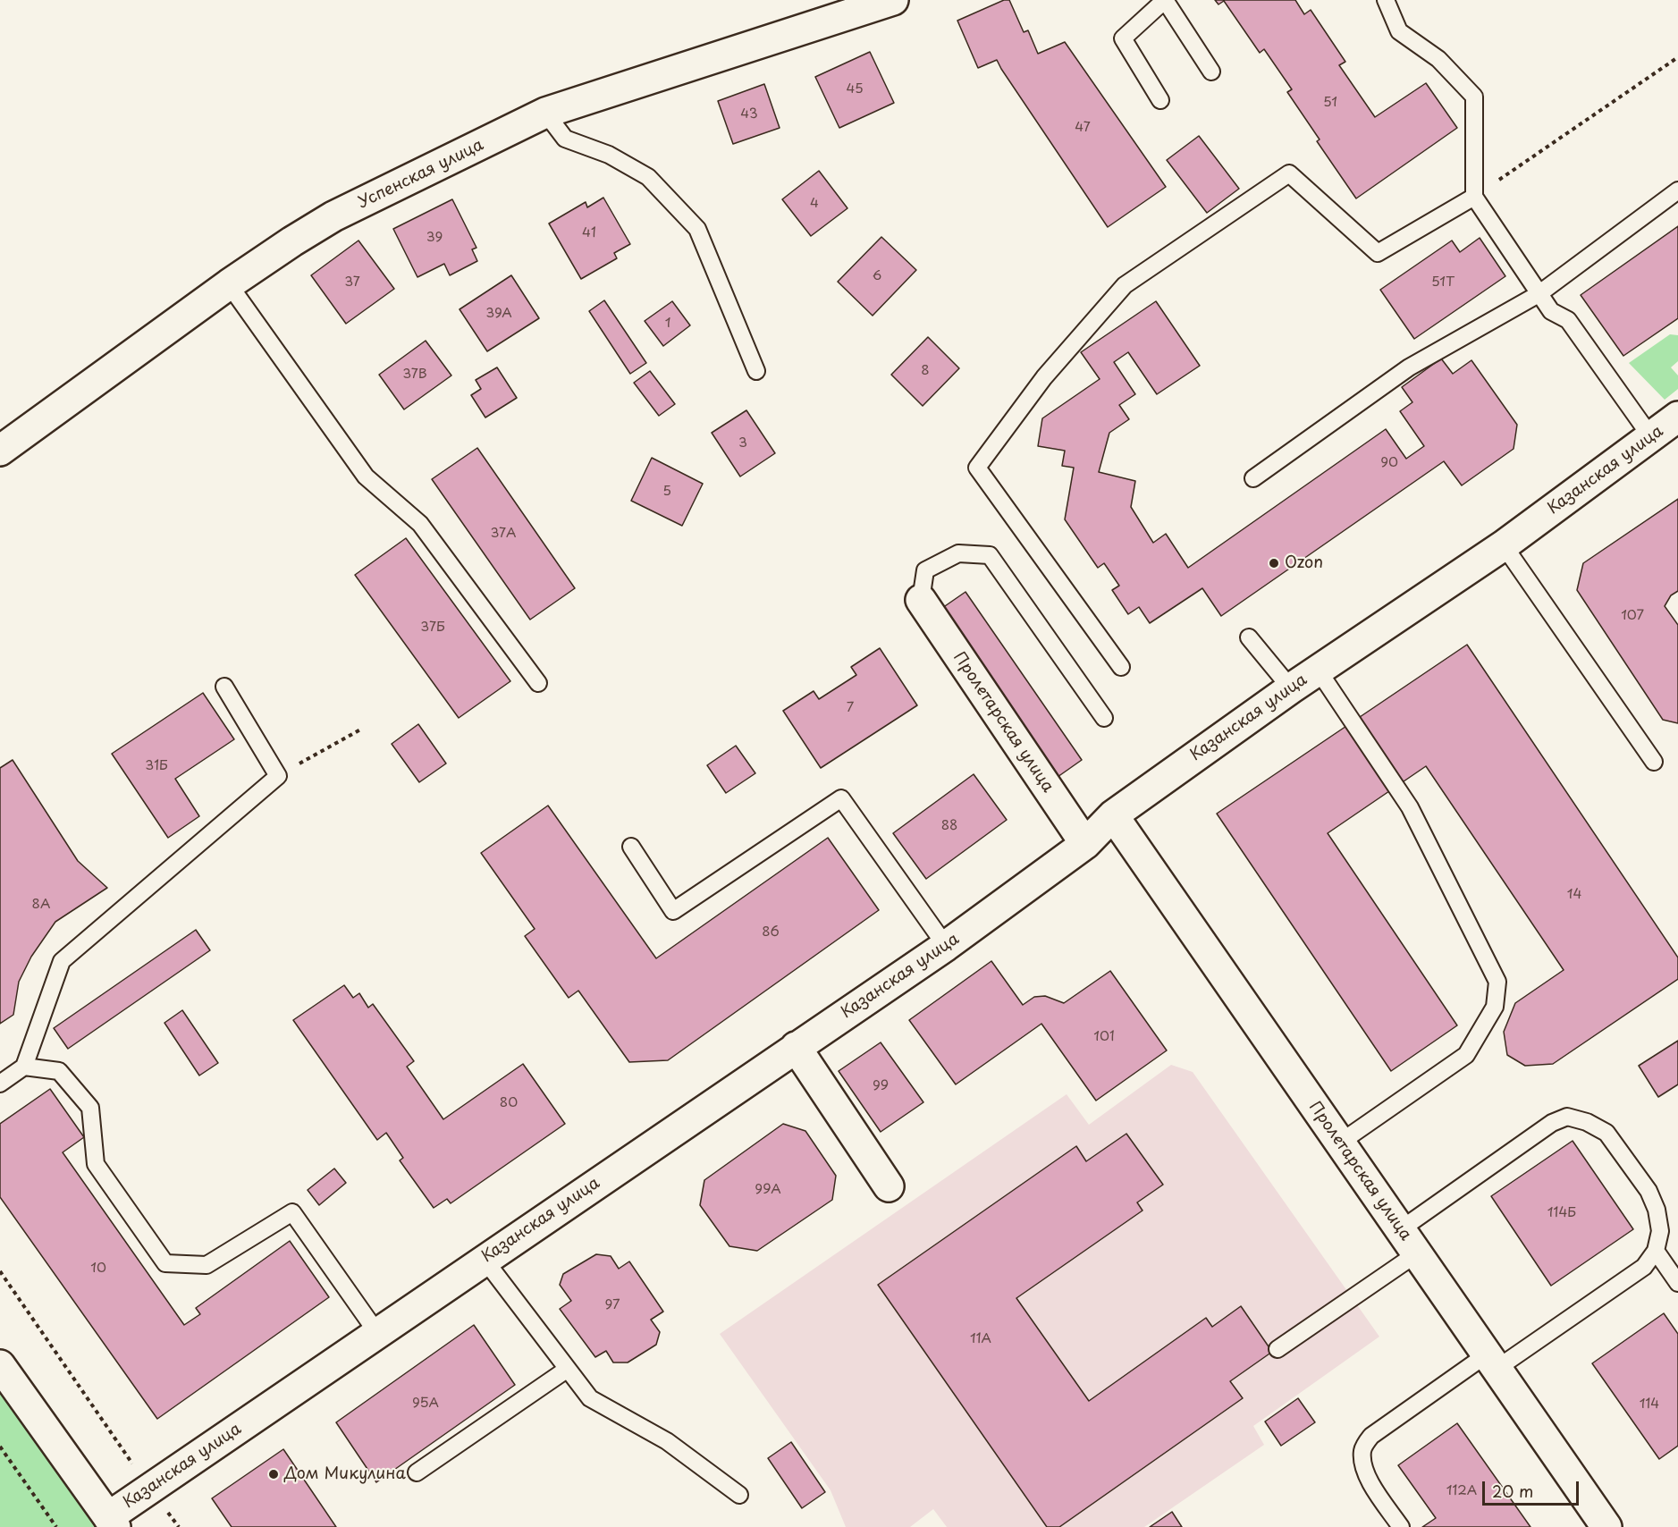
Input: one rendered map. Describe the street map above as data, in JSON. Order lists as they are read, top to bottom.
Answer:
{
  "streets": {
    "street": ["Успенская улица", "Казанская улица", "Пролетарская улица"]
  },
  "crossings": [
    ["Казанская улица", "Пролетарская улица"]
  ],
  "places": ["Ozon", "Дом Микулина"],
  "house_numbers": [
    "45",
    "51",
    "43",
    "47",
    "4",
    "41",
    "39",
    "6",
    "37",
    "51Т",
    "39А",
    "1",
    "8",
    "37В",
    "3",
    "90",
    "5",
    "37А",
    "107",
    "37Б",
    "7",
    "31Б",
    "88",
    "14",
    "8А",
    "86",
    "101",
    "99",
    "80",
    "99А",
    "114Б",
    "10",
    "97",
    "11А",
    "95А",
    "114",
    "112А"
  ],
  "scale_bar": "20 m"
}
